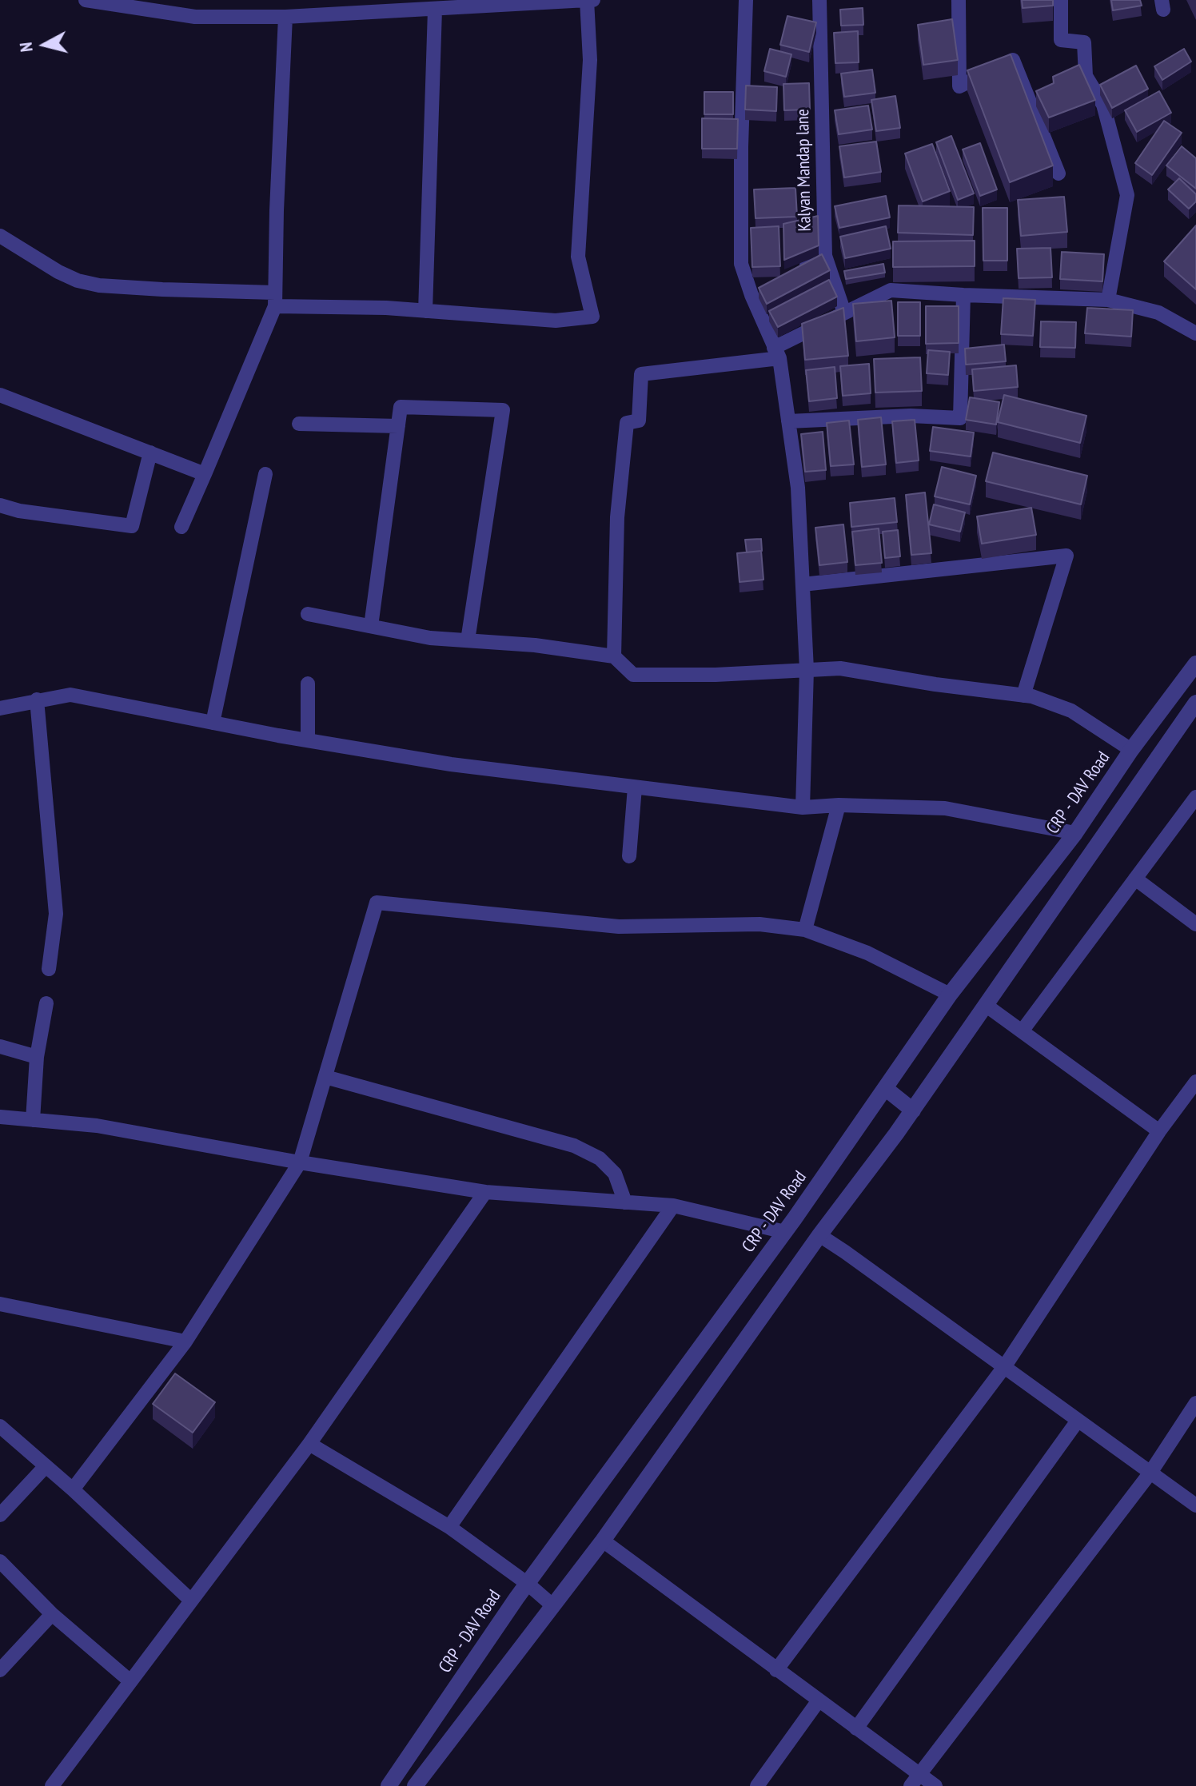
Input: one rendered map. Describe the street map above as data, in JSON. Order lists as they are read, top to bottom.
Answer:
{
  "streets": {
    "street": ["Kalyan Mandap lane", "CRP - DAV Road"]
  },
  "north": "left"
}
